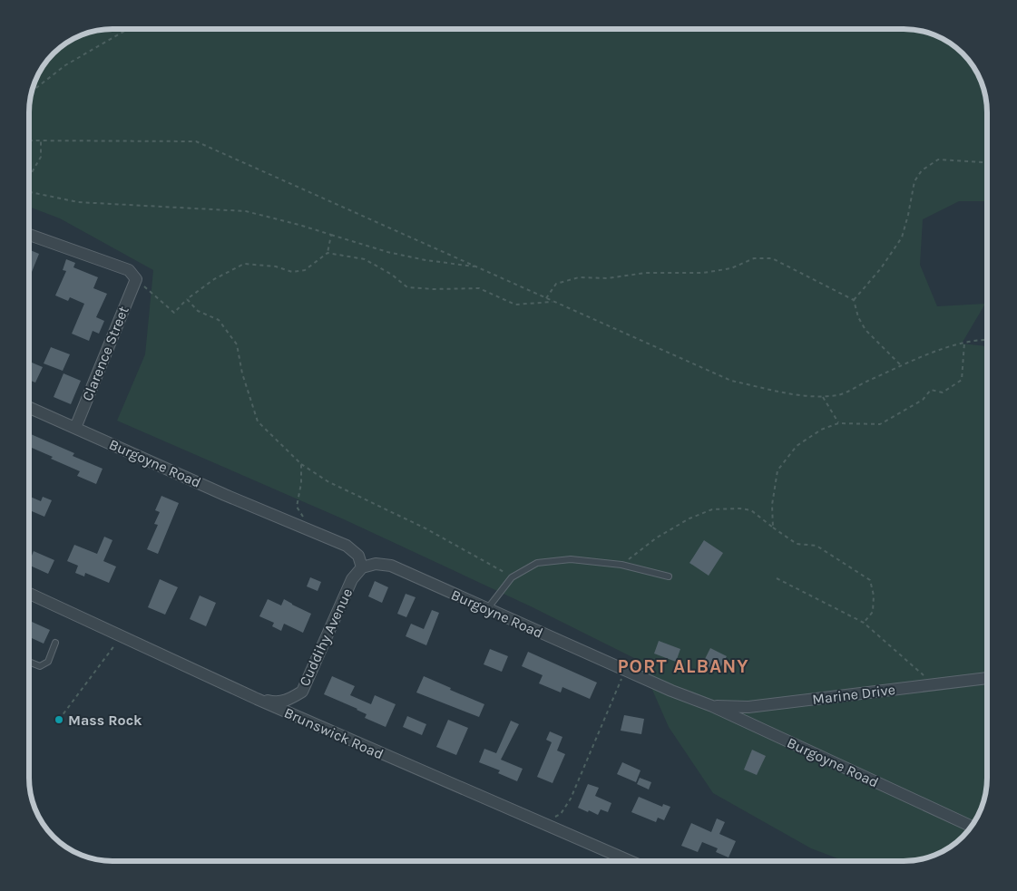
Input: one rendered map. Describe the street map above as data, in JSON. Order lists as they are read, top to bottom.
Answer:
{
  "streets": {
    "street": [
      "Clarence Street",
      "Burgoyne Road",
      "Cuddihy Avenue",
      "Marine Drive",
      "Brunswick Road"
    ]
  },
  "crossings": [
    ["Clarence Street", "Burgoyne Road"],
    ["Burgoyne Road", "Cuddihy Avenue"],
    ["Burgoyne Road", "Marine Drive"],
    ["Cuddihy Avenue", "Brunswick Road"]
  ],
  "districts": ["PORT ALBANY"],
  "places": ["Mass Rock"]
}
